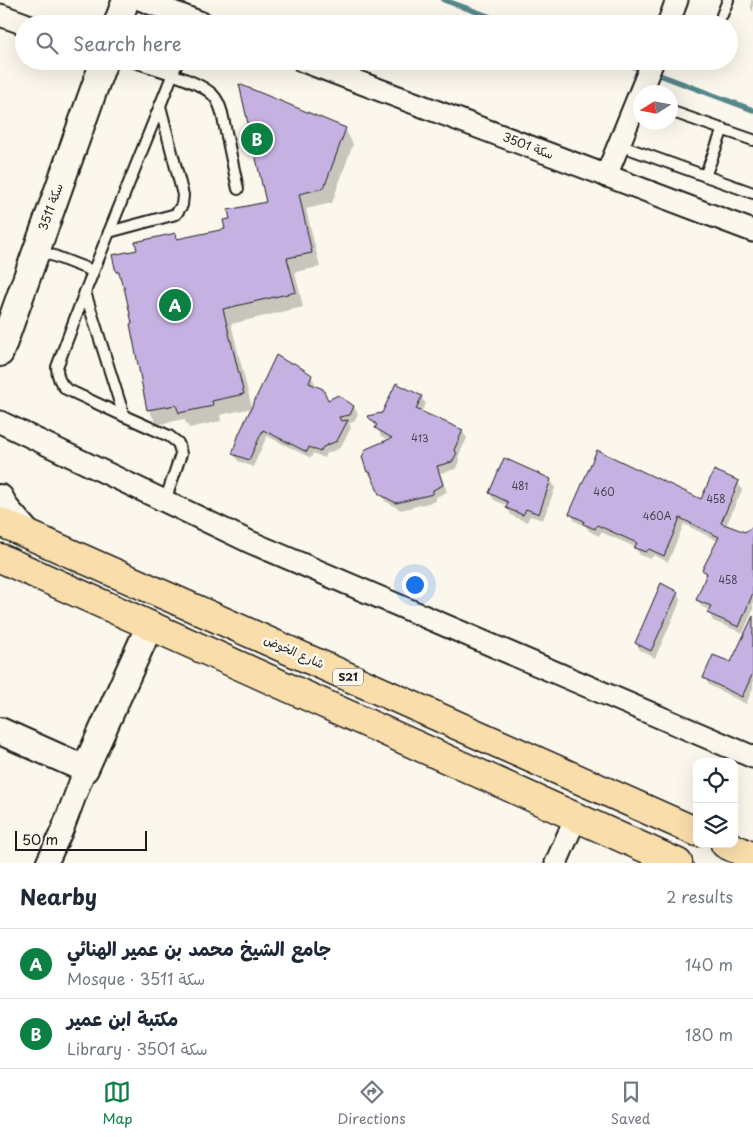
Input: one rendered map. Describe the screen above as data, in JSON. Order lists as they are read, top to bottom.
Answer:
{
  "streets": {
    "main road": ["شارع الخوض", "S21"],
    "street": ["سكة 3501", "سكة 3511"]
  },
  "house_numbers": [
    "413",
    "481",
    "460",
    "458",
    "460A",
    "458"
  ],
  "scale_bar": "50 m",
  "north": "left",
  "page": {
    "search": "Search here",
    "pins": ["B", "A"],
    "scale": "50 m",
    "heading": ["Nearby", "2 results"],
    "list": [
      {
        "mark": "A",
        "name": "جامع الشيخ محمد بن عمير الهنائي",
        "note": "Mosque · سكة 3511",
        "value": "140 m"
      },
      {
        "mark": "B",
        "name": "مكتبة ابن عمير",
        "note": "Library · سكة 3501",
        "value": "180 m"
      }
    ],
    "nav": ["Map", "Directions", "Saved"]
  }
}
